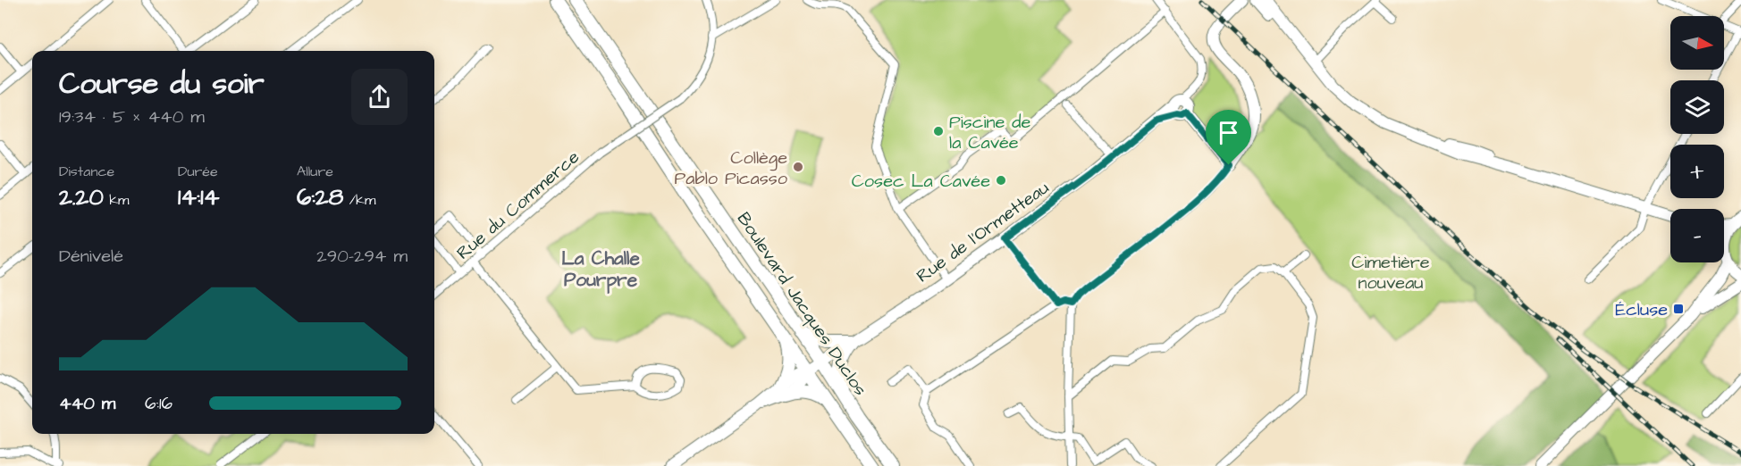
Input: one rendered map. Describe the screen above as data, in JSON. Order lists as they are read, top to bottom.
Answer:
{
  "streets": {
    "main road": ["Rue de l'Ormetteau", "Boulevard Jacques Duclos"],
    "street": ["Rue du Commerce"]
  },
  "crossings": [
    ["Rue de l'Ormetteau", "Boulevard Jacques Duclos"]
  ],
  "districts": ["La Challe Pourpre"],
  "parks": ["Cimetière nouveau"],
  "places": {
    "other": ["Piscine de la Cavée", "Collège Pablo Picasso", "Cosec La Cavée"],
    "transit": ["Écluse"]
  },
  "north": "right",
  "page": {
    "map_buttons": ["+", "−"],
    "heading": ["Course du soir", "19:34 · 5 × 440 m"],
    "stats": [
      ["Distance", "2.20 km"],
      ["Durée", "14:14"],
      ["Allure", "6:28 /km"]
    ],
    "chart": ["Dénivelé", "290–294 m"],
    "list": [
      {
        "name": "440 m",
        "note": "6:16"
      }
    ]
  }
}
